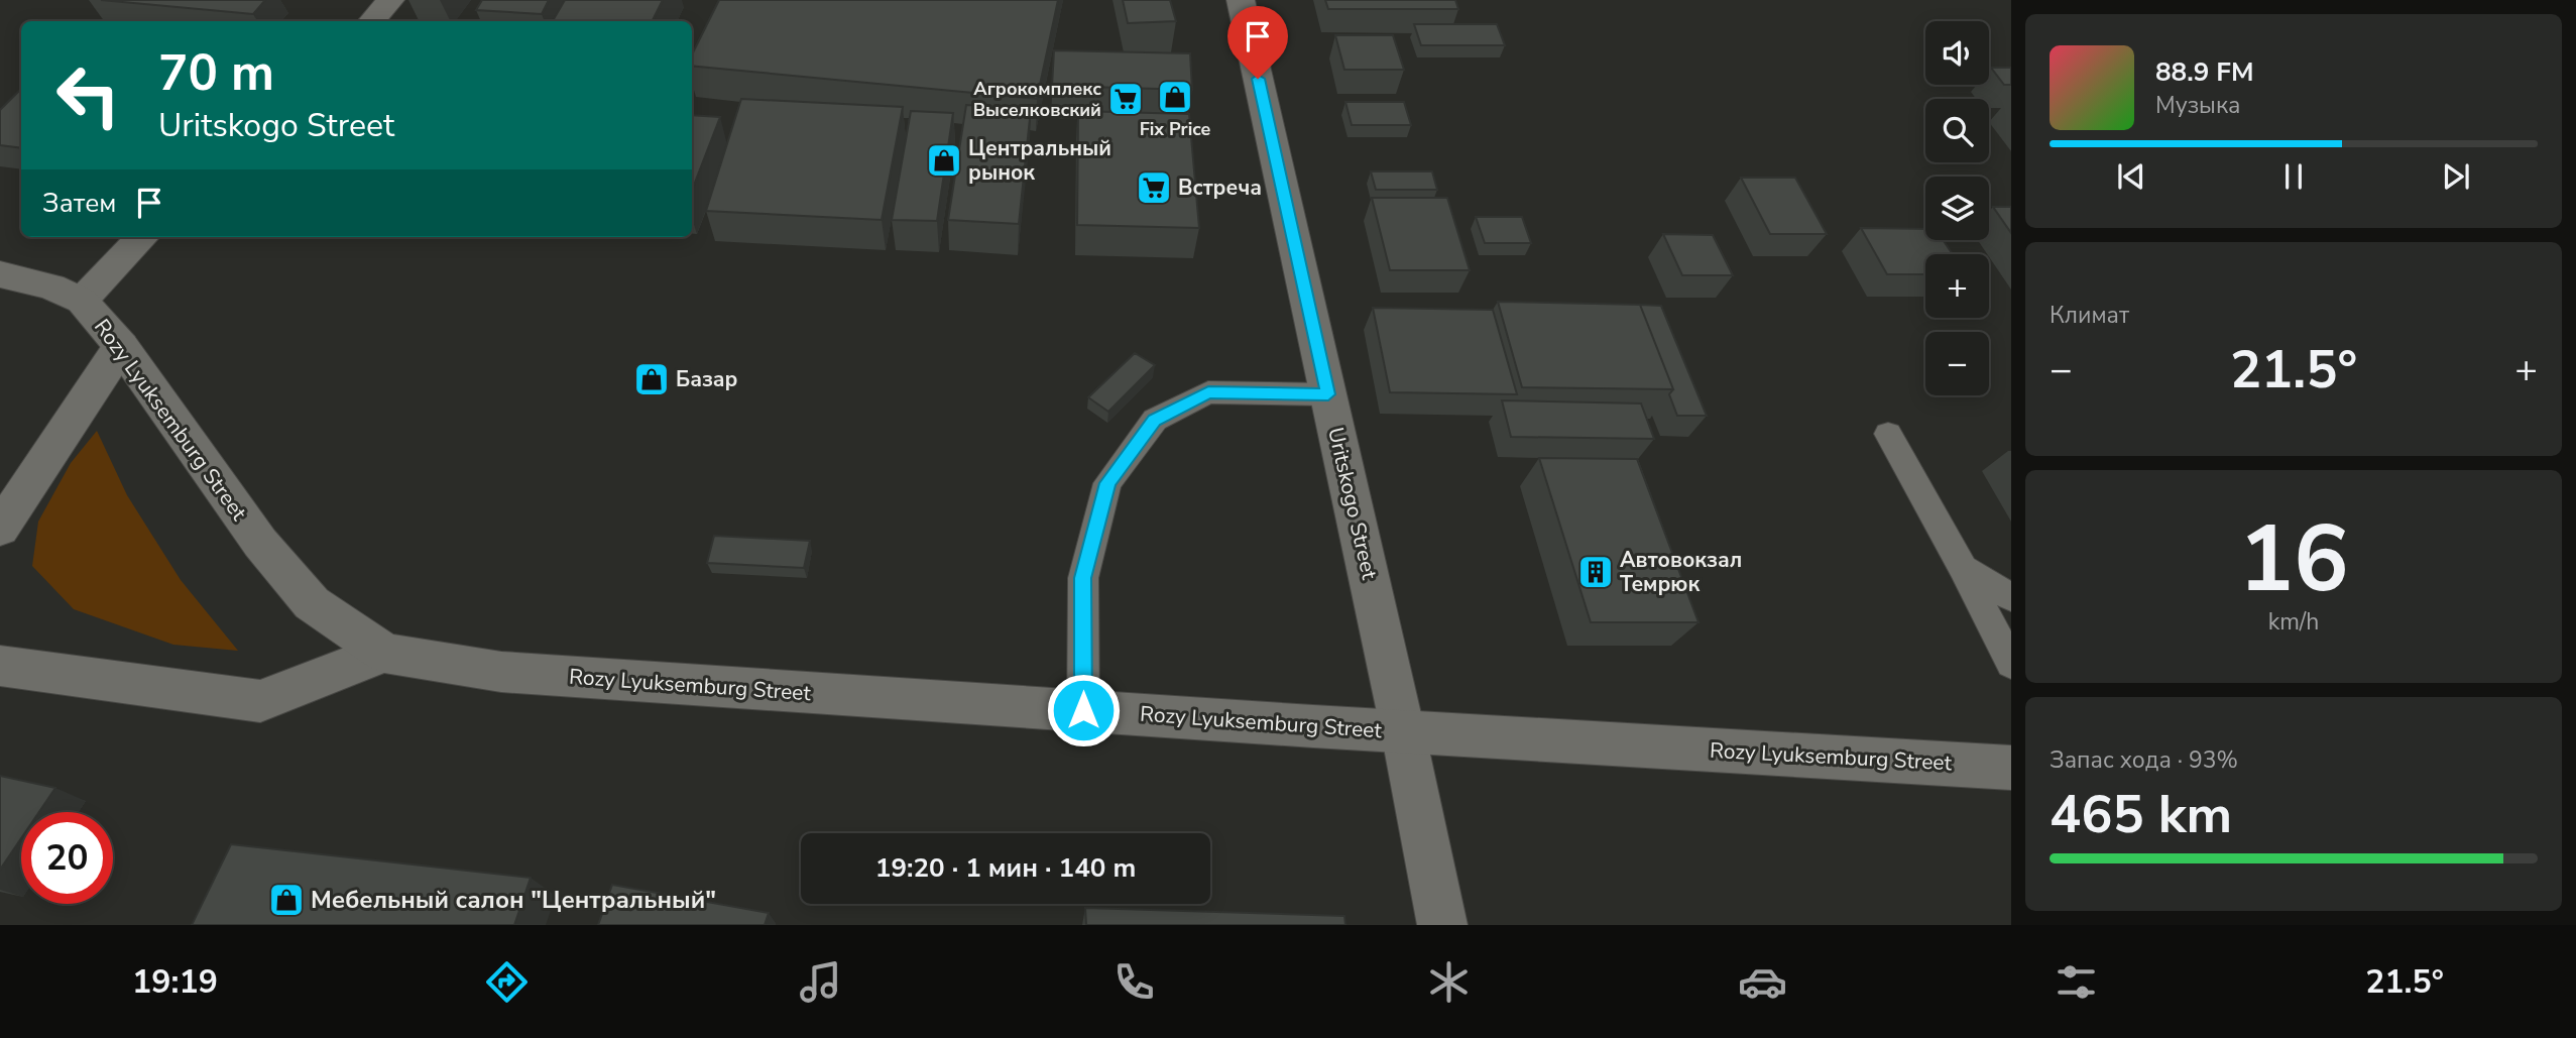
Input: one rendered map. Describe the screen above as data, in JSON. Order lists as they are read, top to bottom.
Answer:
{
  "streets": {
    "main road": ["Rozy Lyuksemburg Street", "Uritskogo Street"]
  },
  "crossings": [
    ["Rozy Lyuksemburg Street", "Uritskogo Street"]
  ],
  "places": {
    "shop": [
      "Fix Price",
      "Центральный рынок",
      "Базар",
      "Мебельный салон \"Центральный\""
    ],
    "supermarket": ["Агрокомплекс Выселковский", "Встреча"],
    "building": ["Автовокзал Темрюк"]
  },
  "page": {
    "map_buttons": ["+", "−"],
    "turn": ["70 m", "Uritskogo Street"],
    "song": ["88.9 FM", "Музыка"],
    "then": "Затем",
    "tile": [
      "Климат",
      ["16", "km/h"],
      ["Запас хода · 93%", "465 km"]
    ],
    "heat": ["−", "21.5°", "+"],
    "limit": "20",
    "trip": "19:20 · 1 мин · 140 m",
    "tabs": ["19:19", "21.5°"]
  }
}
